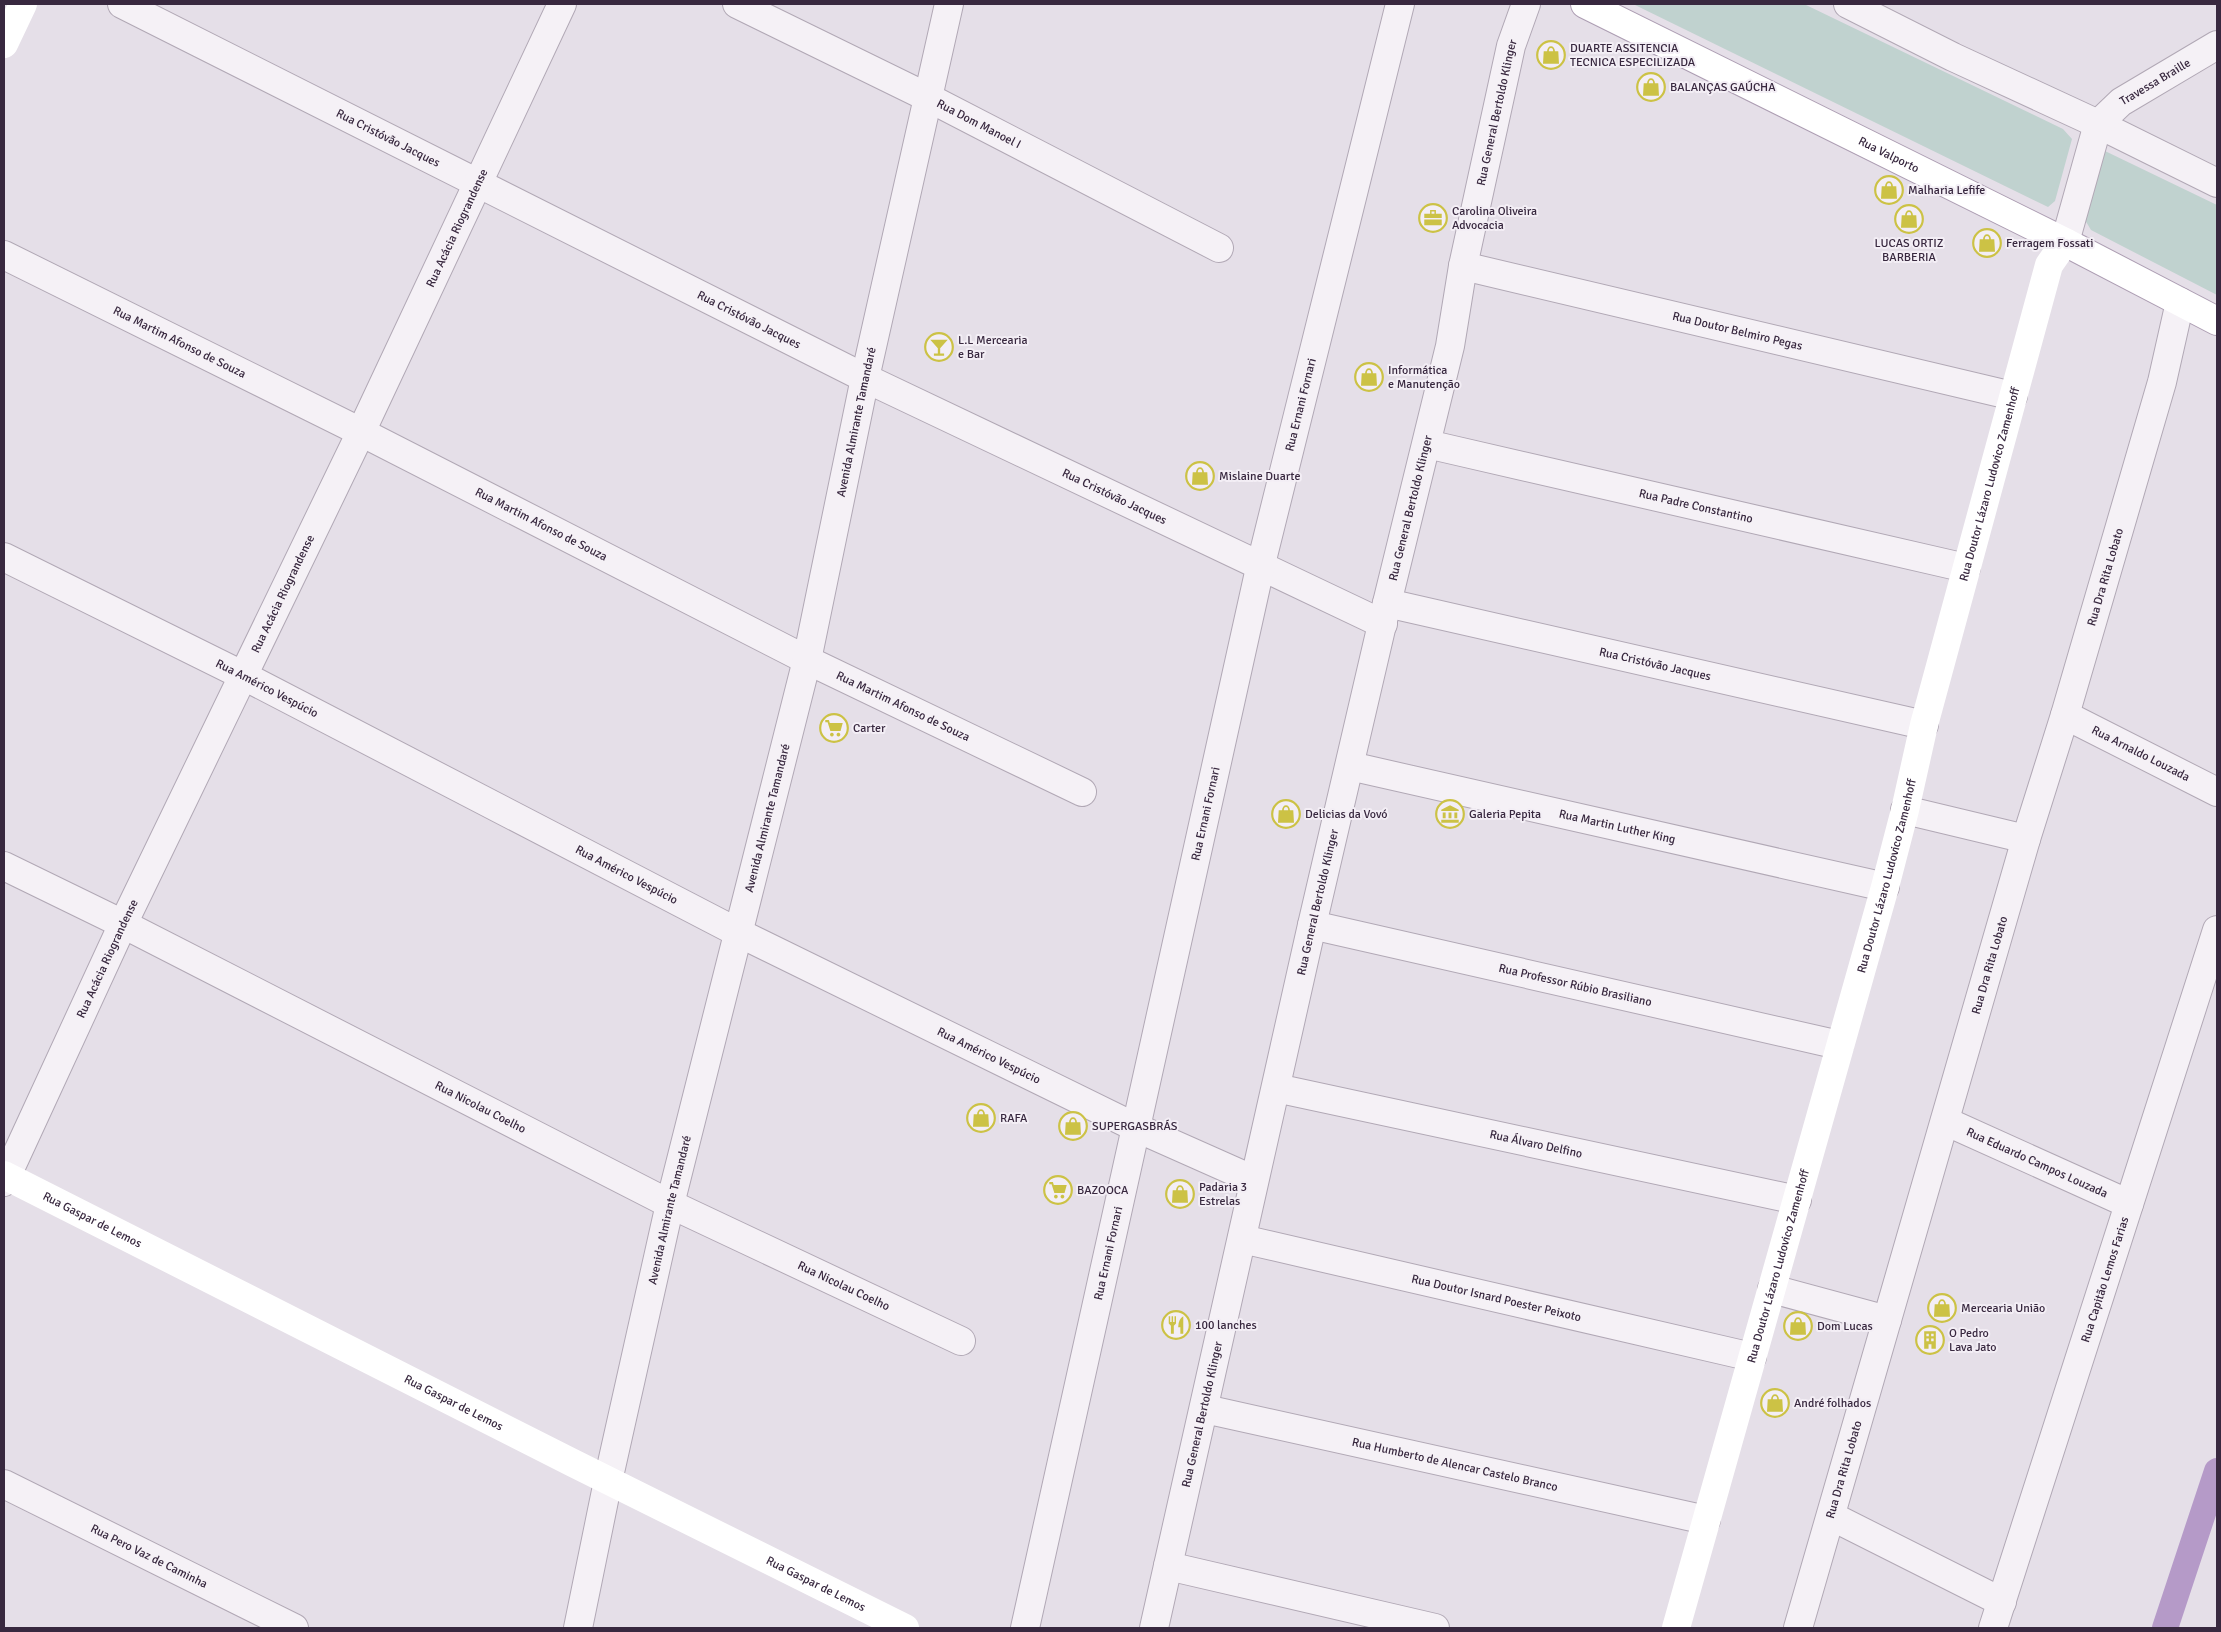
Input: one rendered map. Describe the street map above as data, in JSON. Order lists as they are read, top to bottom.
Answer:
{
  "streets": {
    "street": [
      "Travessa Braille",
      "Rua General Bertoldo Klinger",
      "Rua Dom Manoel I",
      "Rua Cristóvão Jacques",
      "Rua Valporto",
      "Rua Acácia Riograndense",
      "Rua Doutor Belmiro Pegas",
      "Rua Martim Afonso de Souza",
      "Rua Ernani Fornari",
      "Avenida Almirante Tamandaré",
      "Rua Doutor Lázaro Ludovico Zamenhoff",
      "Rua Padre Constantino",
      "Rua Dra Rita Lobato",
      "Rua Américo Vespúcio",
      "Rua Arnaldo Louzada",
      "Rua Martin Luther King",
      "Rua Professor Rúbio Brasiliano",
      "Rua Nicolau Coelho",
      "Rua Álvaro Delfino",
      "Rua Eduardo Campos Louzada",
      "Rua Gaspar de Lemos",
      "Rua Capitão Lemos Farias",
      "Rua Doutor Isnard Poester Peixoto",
      "Rua Humberto de Alencar Castelo Branco",
      "Rua Pero Vaz de Caminha"
    ]
  },
  "crossings": [
    ["Travessa Braille", "Rua Doutor Lázaro Ludovico Zamenhoff"],
    ["Rua General Bertoldo Klinger", "Rua Cristóvão Jacques"],
    ["Rua General Bertoldo Klinger", "Rua Doutor Belmiro Pegas"],
    ["Rua General Bertoldo Klinger", "Rua Padre Constantino"],
    ["Rua General Bertoldo Klinger", "Rua Américo Vespúcio"],
    ["Rua General Bertoldo Klinger", "Rua Martin Luther King"],
    ["Rua General Bertoldo Klinger", "Rua Professor Rúbio Brasiliano"],
    ["Rua General Bertoldo Klinger", "Rua Álvaro Delfino"],
    ["Rua General Bertoldo Klinger", "Rua Doutor Isnard Poester Peixoto"],
    ["Rua General Bertoldo Klinger", "Rua Humberto de Alencar Castelo Branco"],
    ["Rua Dom Manoel I", "Avenida Almirante Tamandaré"],
    ["Rua Cristóvão Jacques", "Rua Acácia Riograndense"],
    ["Rua Cristóvão Jacques", "Rua Ernani Fornari"],
    ["Rua Cristóvão Jacques", "Avenida Almirante Tamandaré"],
    ["Rua Cristóvão Jacques", "Rua Doutor Lázaro Ludovico Zamenhoff"],
    ["Rua Valporto", "Rua Doutor Lázaro Ludovico Zamenhoff"],
    ["Rua Valporto", "Rua Dra Rita Lobato"],
    ["Rua Acácia Riograndense", "Rua Martim Afonso de Souza"],
    ["Rua Acácia Riograndense", "Rua Américo Vespúcio"],
    ["Rua Acácia Riograndense", "Rua Nicolau Coelho"],
    ["Rua Acácia Riograndense", "Rua Gaspar de Lemos"],
    ["Rua Doutor Belmiro Pegas", "Rua Doutor Lázaro Ludovico Zamenhoff"],
    ["Rua Martim Afonso de Souza", "Avenida Almirante Tamandaré"],
    ["Rua Ernani Fornari", "Rua Américo Vespúcio"],
    ["Avenida Almirante Tamandaré", "Rua Américo Vespúcio"],
    ["Avenida Almirante Tamandaré", "Rua Nicolau Coelho"],
    ["Avenida Almirante Tamandaré", "Rua Gaspar de Lemos"],
    ["Rua Doutor Lázaro Ludovico Zamenhoff", "Rua Padre Constantino"],
    ["Rua Doutor Lázaro Ludovico Zamenhoff", "Rua Martin Luther King"],
    ["Rua Doutor Lázaro Ludovico Zamenhoff", "Rua Professor Rúbio Brasiliano"],
    ["Rua Doutor Lázaro Ludovico Zamenhoff", "Rua Álvaro Delfino"],
    ["Rua Doutor Lázaro Ludovico Zamenhoff", "Rua Doutor Isnard Poester Peixoto"],
    ["Rua Doutor Lázaro Ludovico Zamenhoff", "Rua Humberto de Alencar Castelo Branco"],
    ["Rua Dra Rita Lobato", "Rua Arnaldo Louzada"],
    ["Rua Dra Rita Lobato", "Rua Eduardo Campos Louzada"],
    ["Rua Eduardo Campos Louzada", "Rua Capitão Lemos Farias"]
  ],
  "places": {
    "shop": [
      "DUARTE ASSITENCIA TECNICA ESPECILIZADA",
      "BALANÇAS GAÚCHA",
      "Malharia Lefife",
      "LUCAS ORTIZ BARBERIA",
      "Ferragem Fossati",
      "Informática e Manutenção",
      "Mislaine Duarte",
      "Delicias da Vovó",
      "RAFA",
      "SUPERGASBRÁS",
      "Padaria 3 Estrelas",
      "Mercearia União",
      "Dom Lucas",
      "André folhados"
    ],
    "office": ["Carolina Oliveira Advocacia"],
    "bar": ["L.L Mercearia e Bar"],
    "supermarket": ["Carter", "BAZOOCA"],
    "museum": ["Galeria Pepita"],
    "restaurant": ["100 lanches"],
    "building": ["O Pedro Lava Jato"]
  }
}
